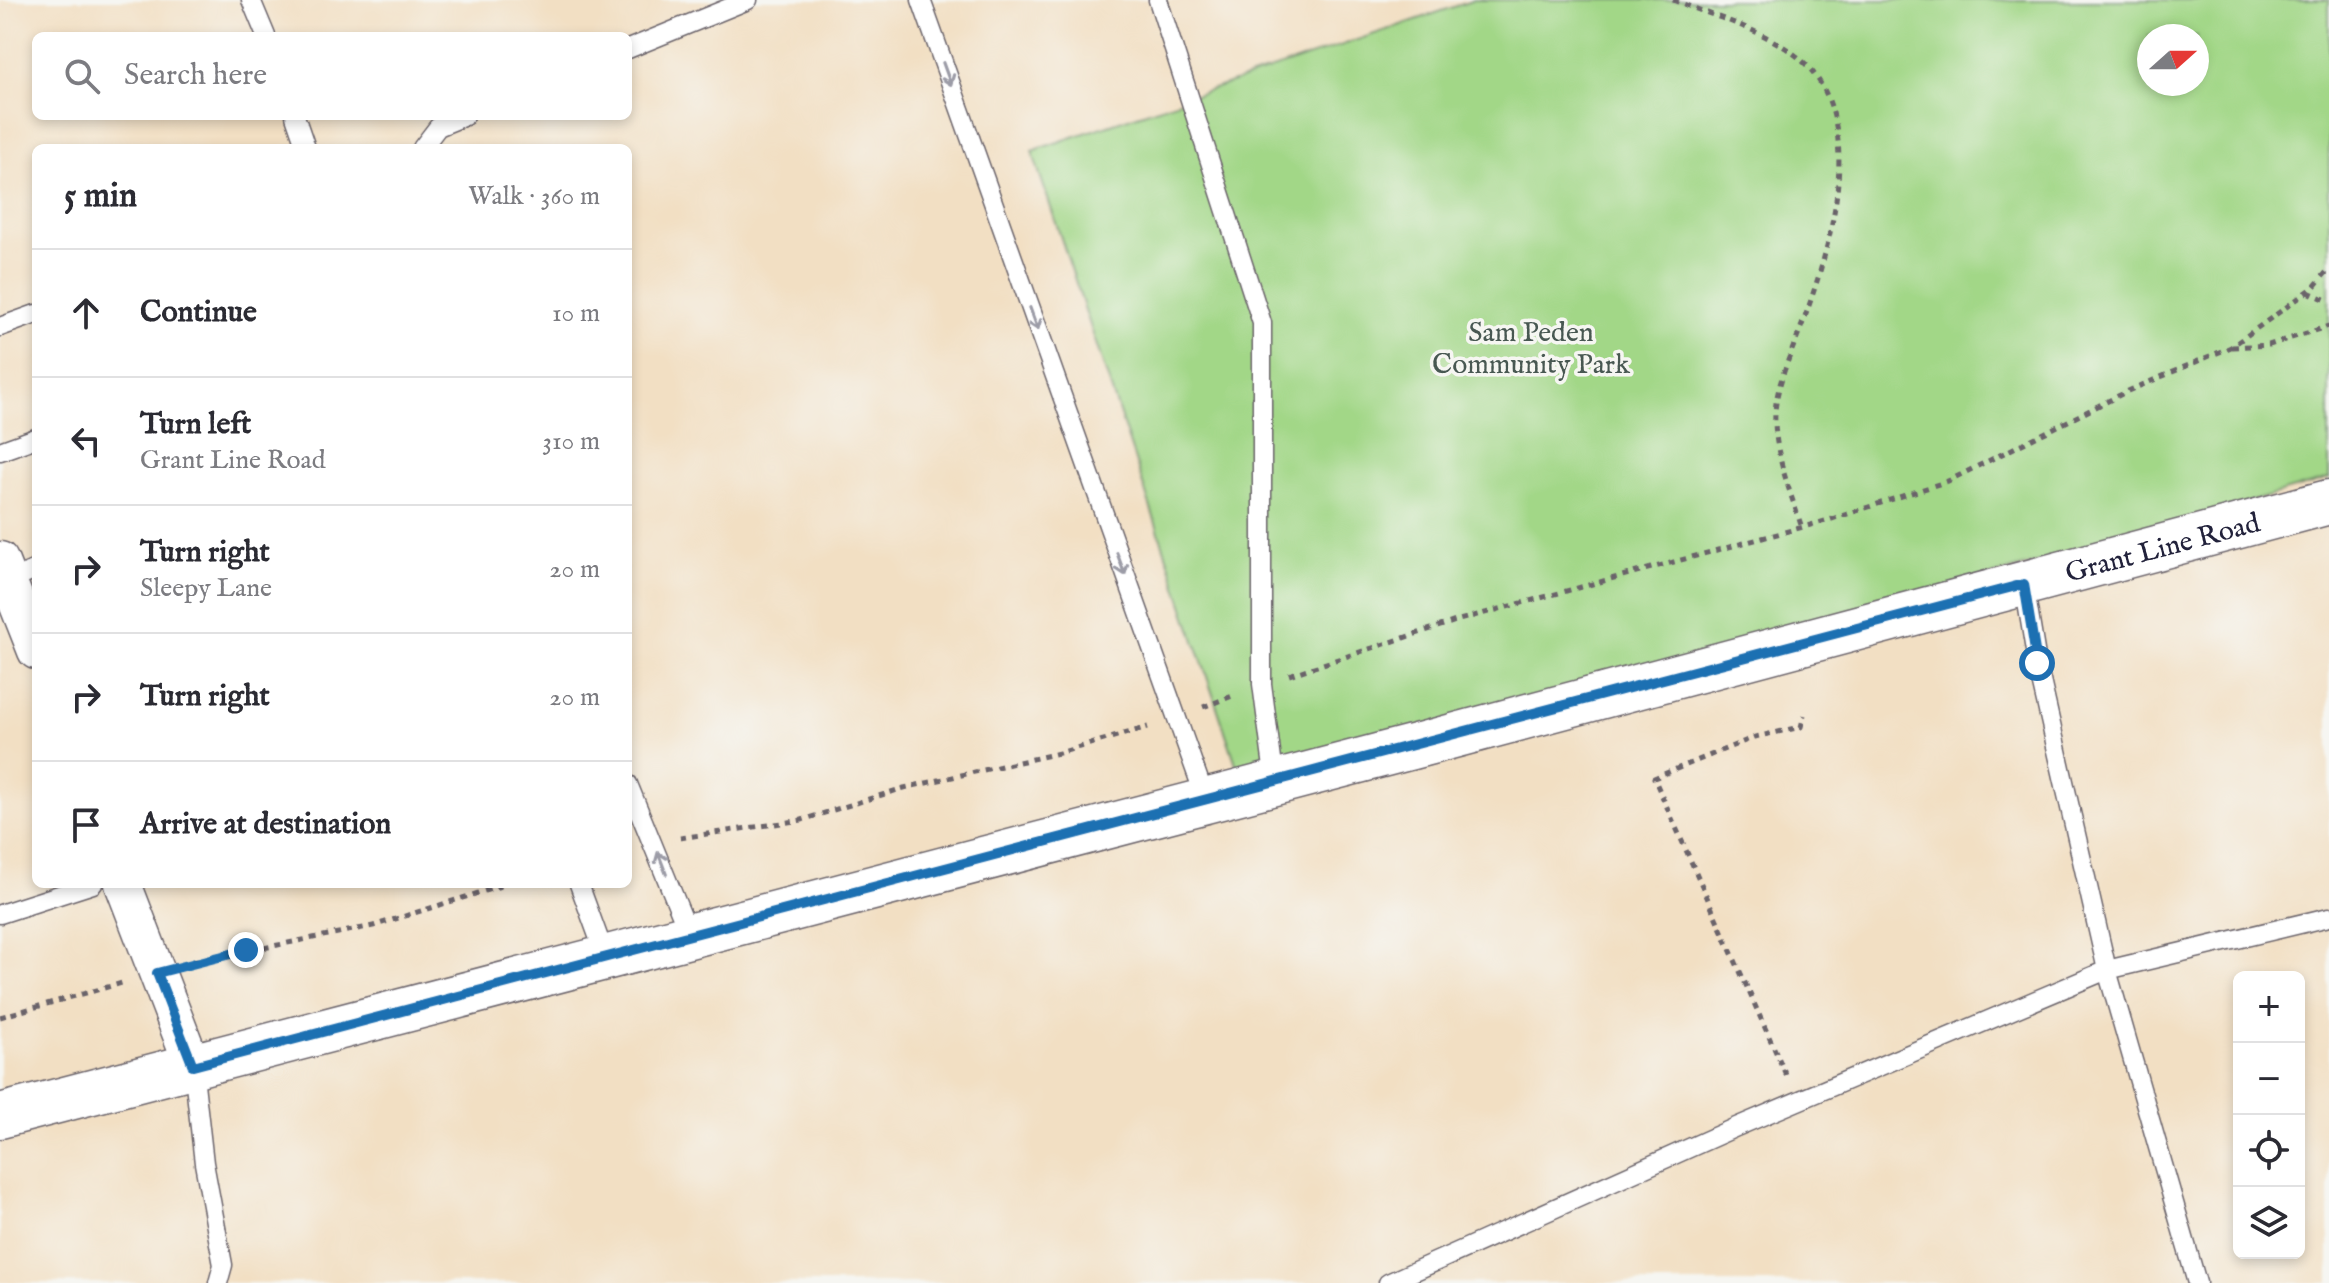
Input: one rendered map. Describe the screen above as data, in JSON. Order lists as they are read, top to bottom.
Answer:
{
  "streets": {
    "main road": ["Grant Line Road"]
  },
  "parks": ["Sam Peden Community Park"],
  "north": "right",
  "page": {
    "search": "Search here",
    "heading": ["5 min", "Walk · 360 m"],
    "list": [
      ["Continue", "10 m"],
      ["Turn left", "Grant Line Road", "310 m"],
      ["Turn right", "Sleepy Lane", "20 m"],
      ["Turn right", "20 m"],
      "Arrive at destination"
    ],
    "map_buttons": ["+", "−"]
  }
}
